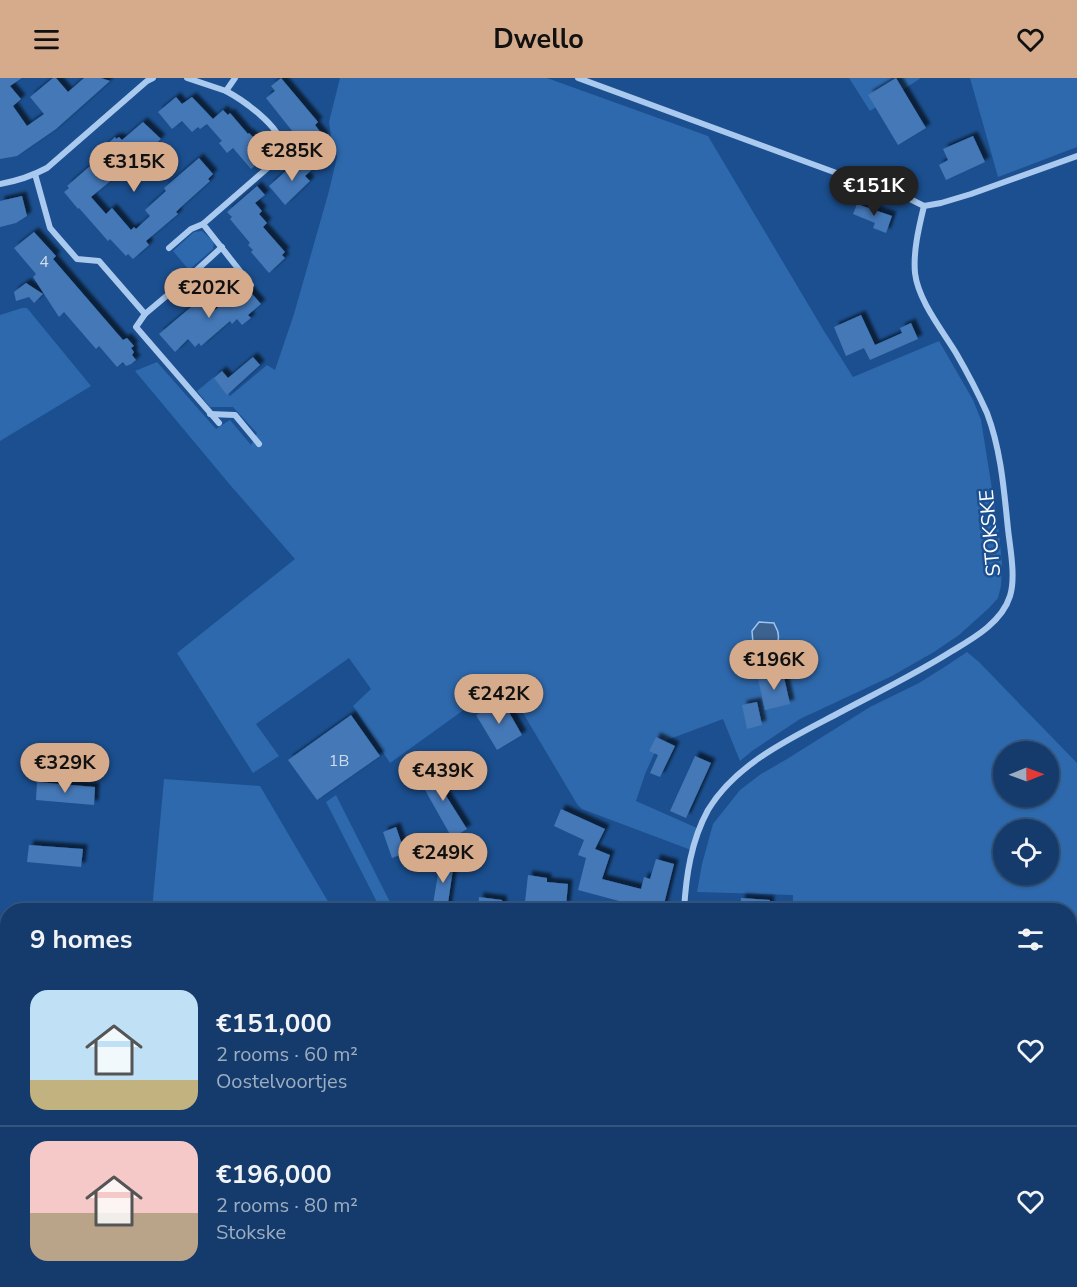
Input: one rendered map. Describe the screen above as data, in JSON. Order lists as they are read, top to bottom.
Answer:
{
  "streets": {
    "street": ["STOKSKE"]
  },
  "house_numbers": ["4", "1B"],
  "north": "right",
  "page": {
    "header": "Dwello",
    "price": [
      "€285K",
      "€315K",
      "€151K",
      "€202K",
      "€196K",
      "€242K",
      "€329K",
      "€439K",
      "€249K"
    ],
    "heading": "9 homes",
    "list": [
      {
        "name": "€151,000",
        "note": "2 rooms · 60 m² · Oostelvoortjes"
      },
      {
        "name": "€196,000",
        "note": "2 rooms · 80 m² · Stokske"
      }
    ]
  }
}
